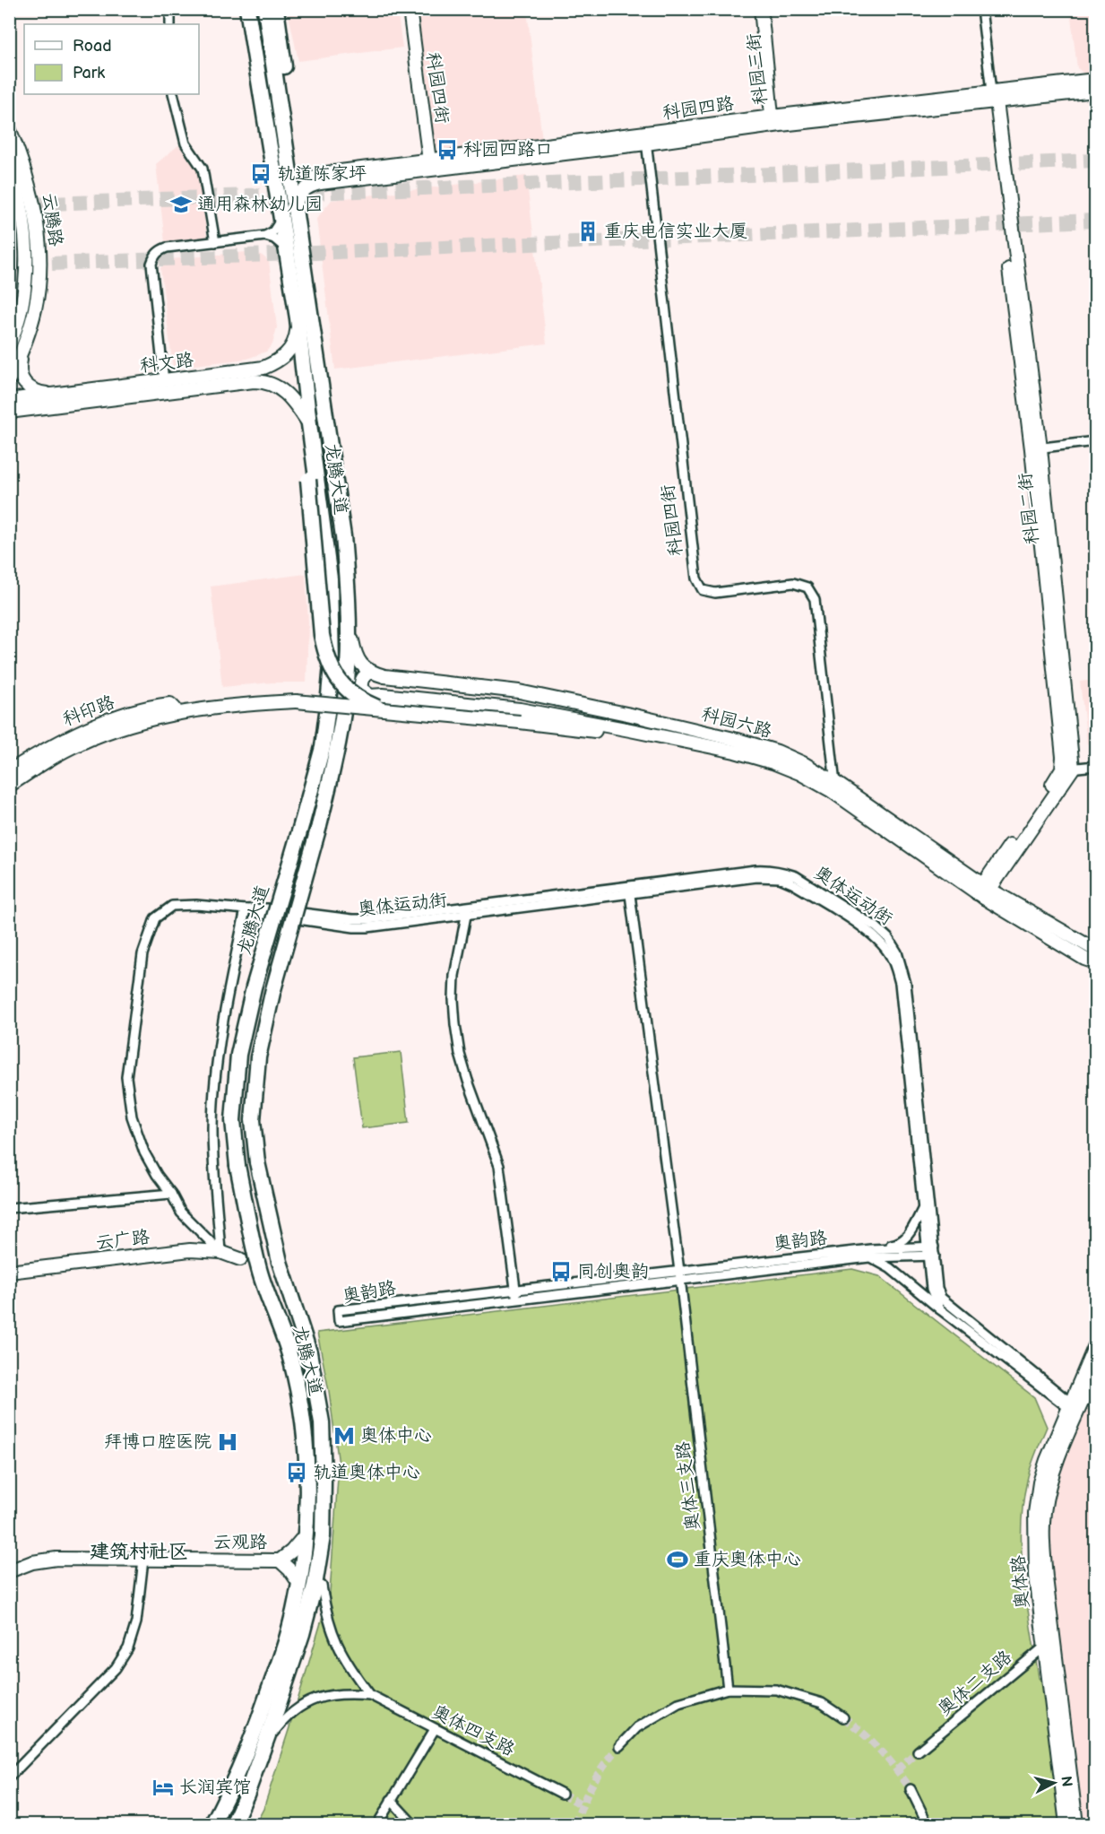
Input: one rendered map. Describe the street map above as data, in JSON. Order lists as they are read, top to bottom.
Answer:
{
  "streets": {
    "highway": ["龙腾大道"],
    "street": [
      "科园三街",
      "科园四街",
      "科园四路",
      "云腾路",
      "科文路",
      "科园二街",
      "科印路",
      "科园六路",
      "奥体运动街",
      "云广路",
      "奥韵路",
      "奥体三支路",
      "云观路",
      "奥体路",
      "奥体二支路",
      "奥体四支路"
    ]
  },
  "crossings": [
    ["科园三街", "科园四路"],
    ["科园四街", "科园四路"],
    ["科园四街", "科园六路"],
    ["科园四路", "龙腾大道"],
    ["科园四路", "科园二街"],
    ["科文路", "龙腾大道"],
    ["龙腾大道", "云广路"],
    ["科印路", "科园六路"],
    ["奥体运动街", "云广路"],
    ["奥体运动街", "奥韵路"],
    ["奥体运动街", "奥体三支路"],
    ["奥韵路", "奥体三支路"],
    ["奥体路", "奥体二支路"]
  ],
  "districts": ["建筑村社区"],
  "places": {
    "bus stop": [
      "科园四路口",
      "轨道陈家坪",
      "同创奥韵",
      "轨道奥体中心"
    ],
    "school or university": ["通用森林幼儿园"],
    "building": ["重庆电信实业大厦"],
    "metro station": ["奥体中心"],
    "hospital": ["拜博口腔医院"],
    "sports": ["重庆奥体中心"],
    "hotel": ["长润宾馆"]
  },
  "legend": ["Road", "Park"],
  "north": "right"
}
